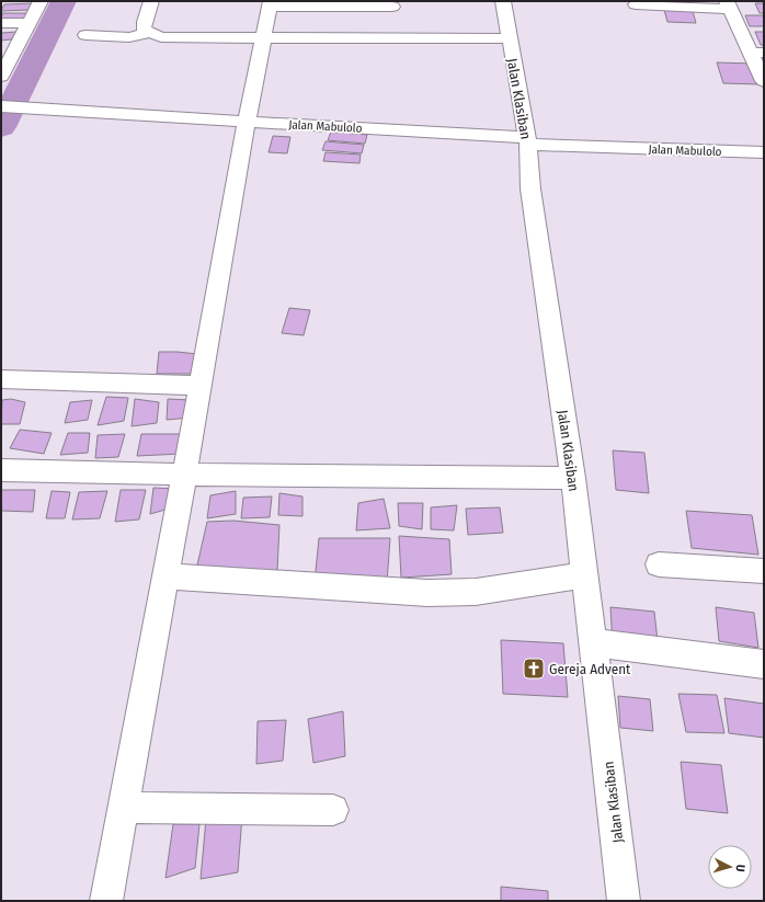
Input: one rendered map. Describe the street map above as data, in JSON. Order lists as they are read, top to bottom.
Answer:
{
  "streets": {
    "street": ["Jalan Klasiban", "Jalan Mabulolo"]
  },
  "crossings": [
    ["Jalan Klasiban", "Jalan Mabulolo"]
  ],
  "places": {
    "church": ["Gereja Advent"]
  },
  "north": "right"
}
